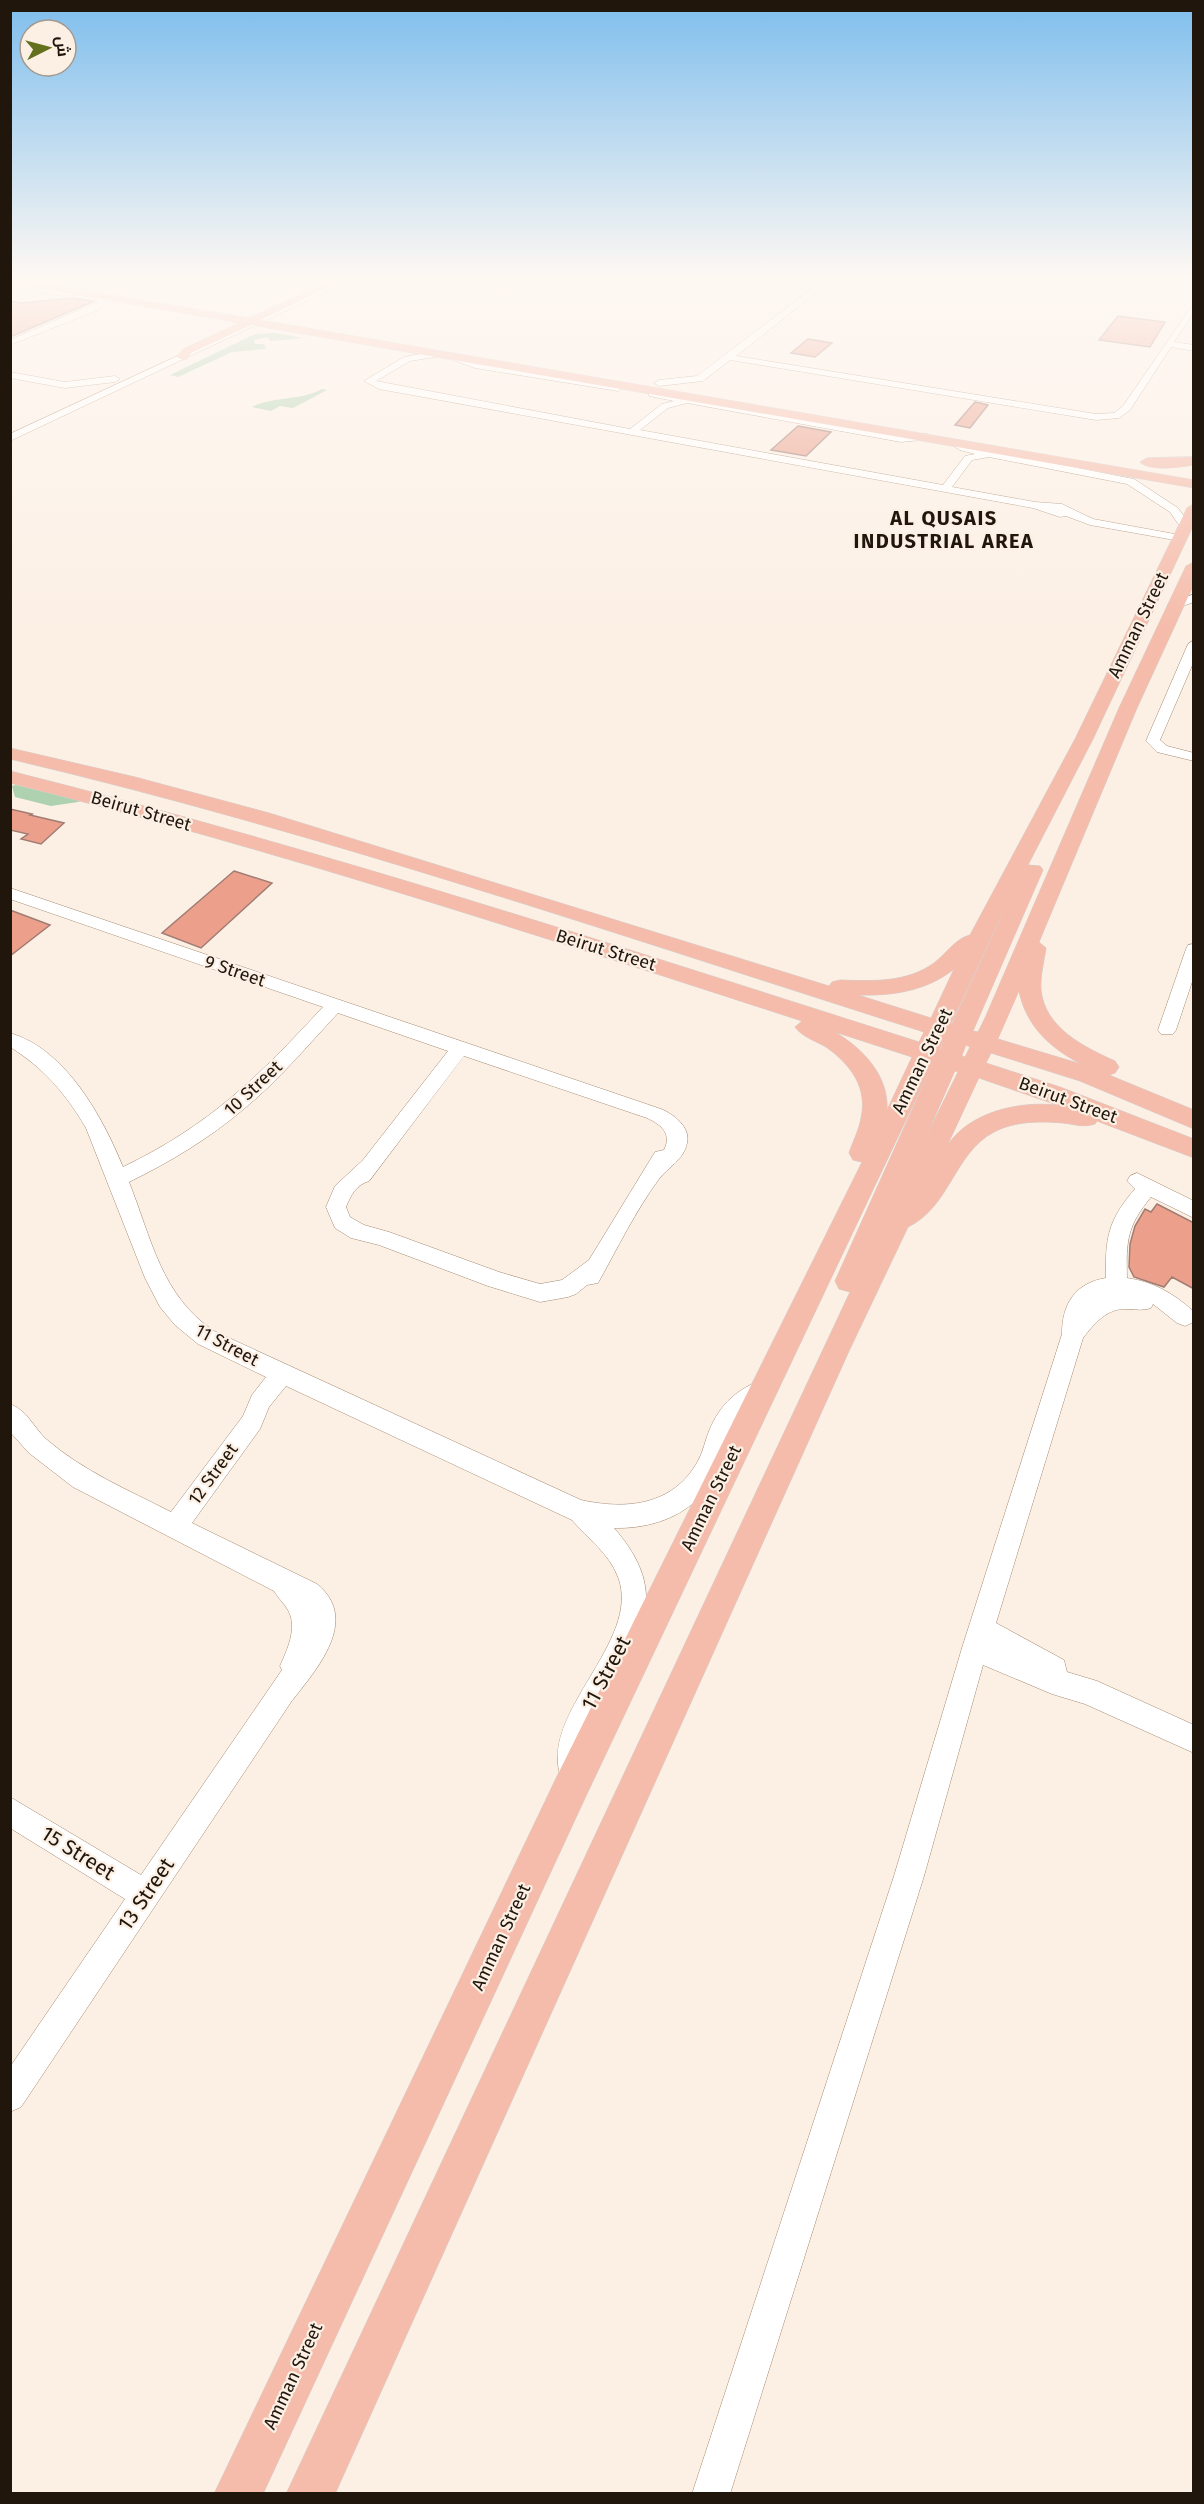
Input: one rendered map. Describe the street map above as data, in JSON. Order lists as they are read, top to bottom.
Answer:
{
  "streets": {
    "main road": ["Amman Street", "Beirut Street"],
    "street": [
      "9 Street",
      "10 Street",
      "11 Street",
      "12 Street",
      "15 Street",
      "13 Street"
    ]
  },
  "crossings": [
    ["Amman Street", "Beirut Street"],
    ["Amman Street", "11 Street"],
    ["9 Street", "10 Street"],
    ["10 Street", "11 Street"],
    ["11 Street", "12 Street"],
    ["12 Street", "13 Street"],
    ["15 Street", "13 Street"]
  ],
  "districts": ["AL QUSAIS INDUSTRIAL AREA"],
  "north": "right"
}
